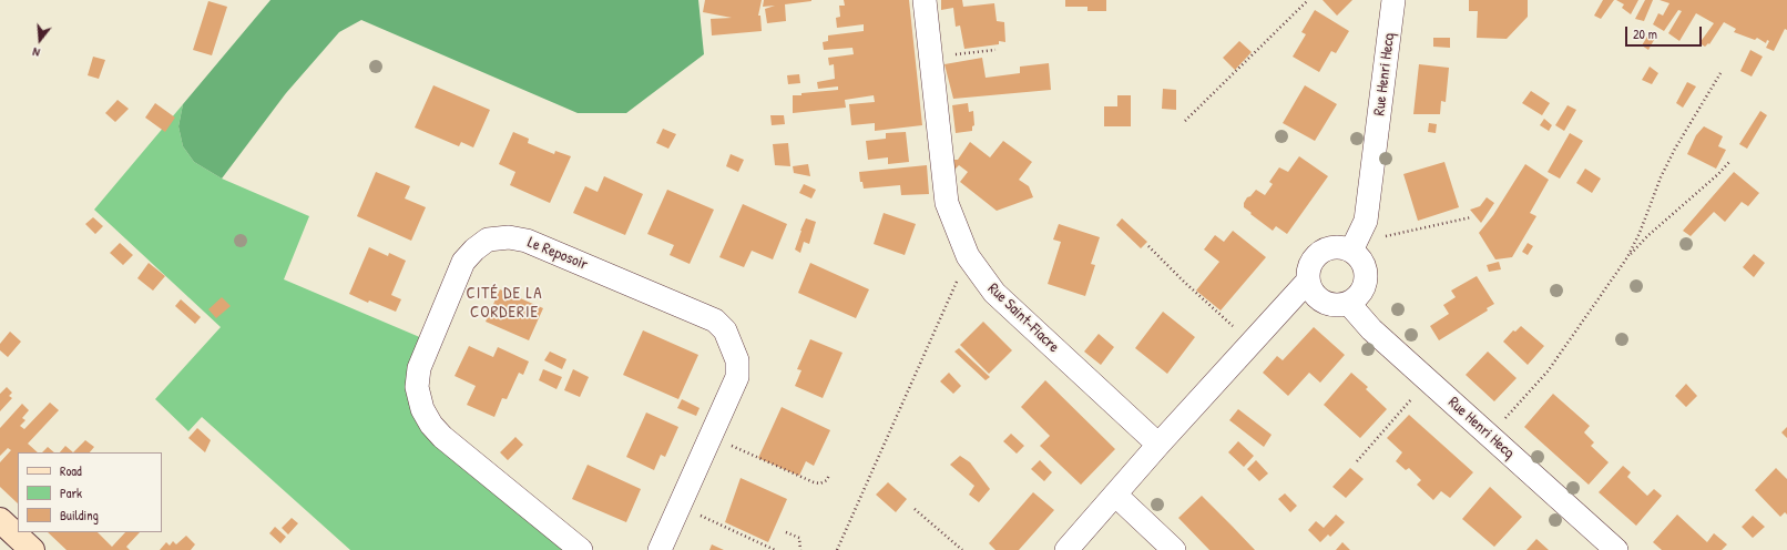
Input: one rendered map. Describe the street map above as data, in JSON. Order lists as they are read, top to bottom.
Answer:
{
  "streets": {
    "street": ["Rue Henri Hecq", "Le Reposoir", "Rue Saint-Fiacre"]
  },
  "districts": ["CITÉ DE LA CORDERIE"],
  "legend": ["Road", "Park", "Building"],
  "scale_bar": "20 m",
  "north": "bottom"
}
